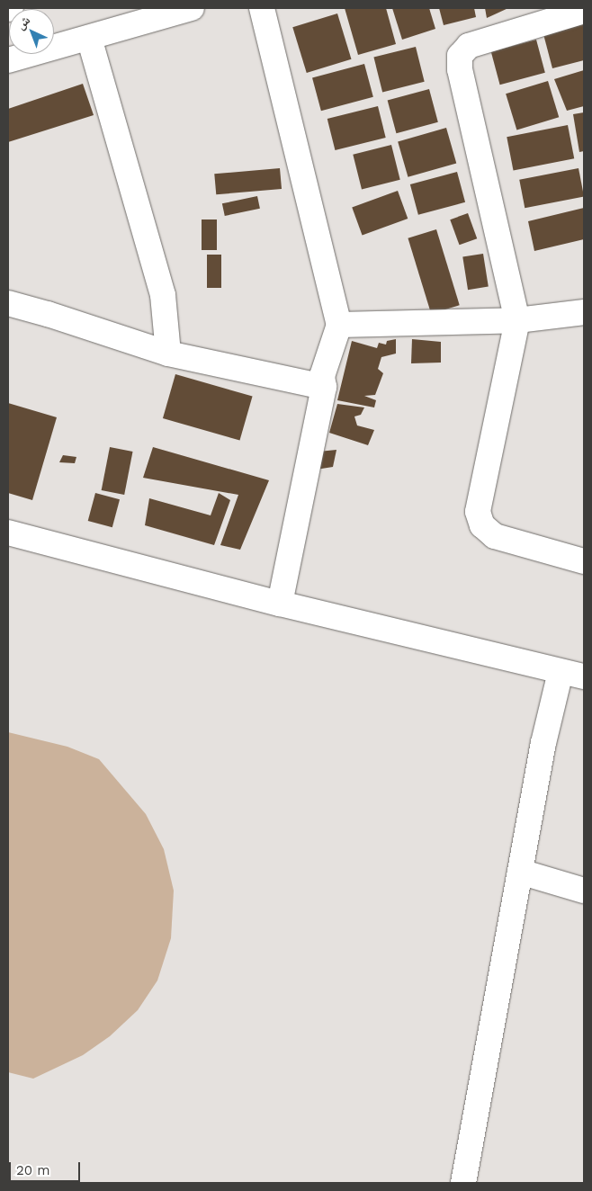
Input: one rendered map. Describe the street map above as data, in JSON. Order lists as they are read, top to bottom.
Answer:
{
  "scale_bar": "20 m",
  "north": "top left"
}
